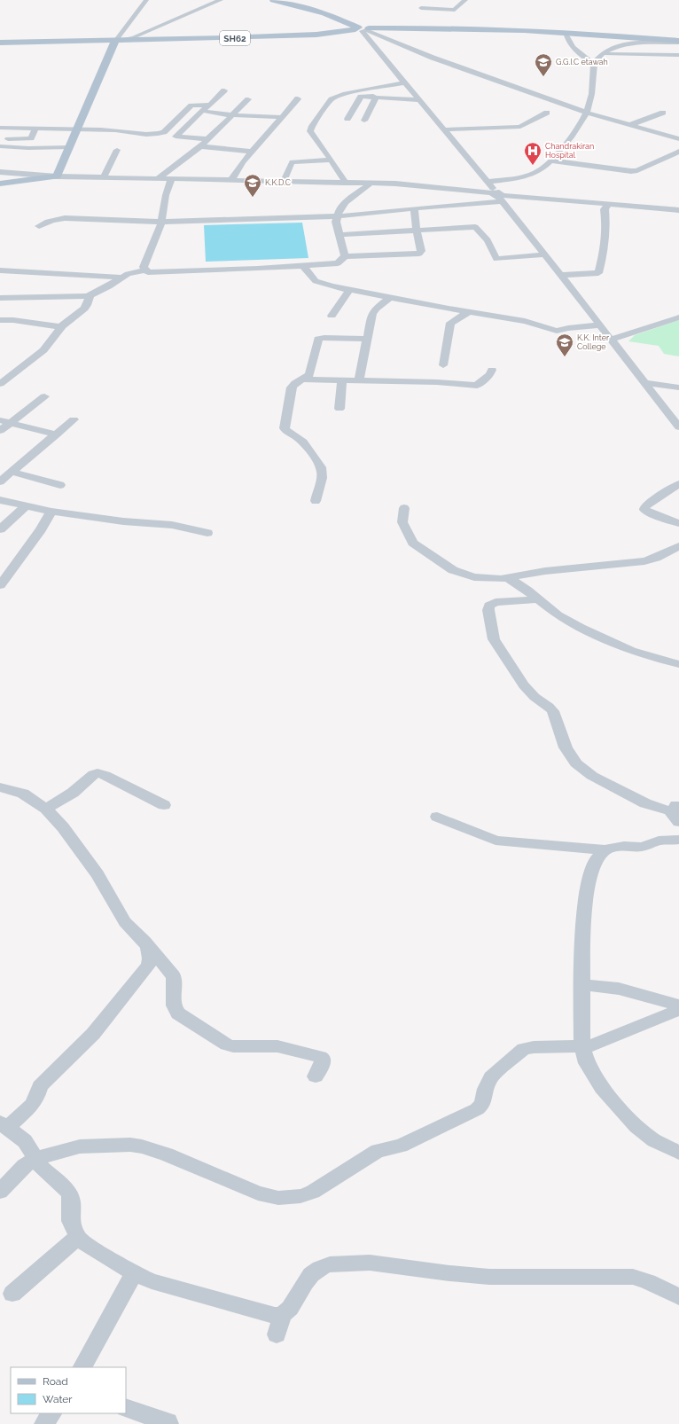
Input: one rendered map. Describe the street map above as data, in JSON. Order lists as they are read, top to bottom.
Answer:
{
  "streets": {
    "main road": ["SH62"]
  },
  "places": {
    "school or university": ["G.G.I.C etawah", "K.K.D.C", "K.K. Inter College"],
    "hospital": ["Chandrakiran Hospital"]
  },
  "legend": ["Road", "Water"]
}
